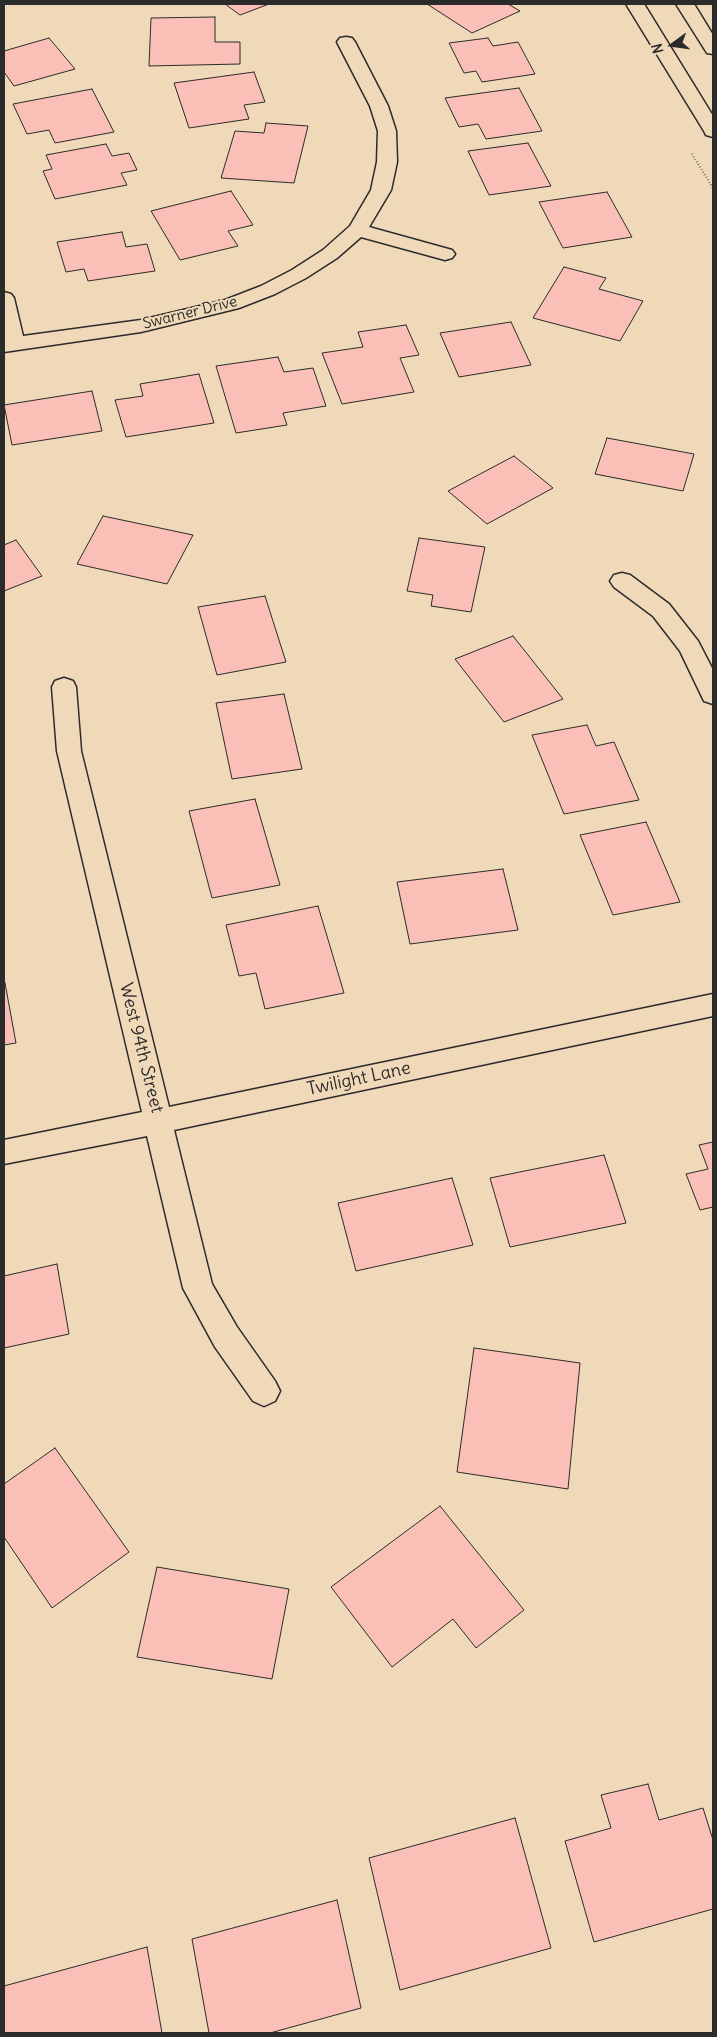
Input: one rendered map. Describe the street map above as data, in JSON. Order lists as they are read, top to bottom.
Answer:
{
  "streets": {
    "street": ["Swarner Drive", "West 94th Street", "Twilight Lane"]
  },
  "crossings": [
    ["West 94th Street", "Twilight Lane"]
  ],
  "north": "left"
}
